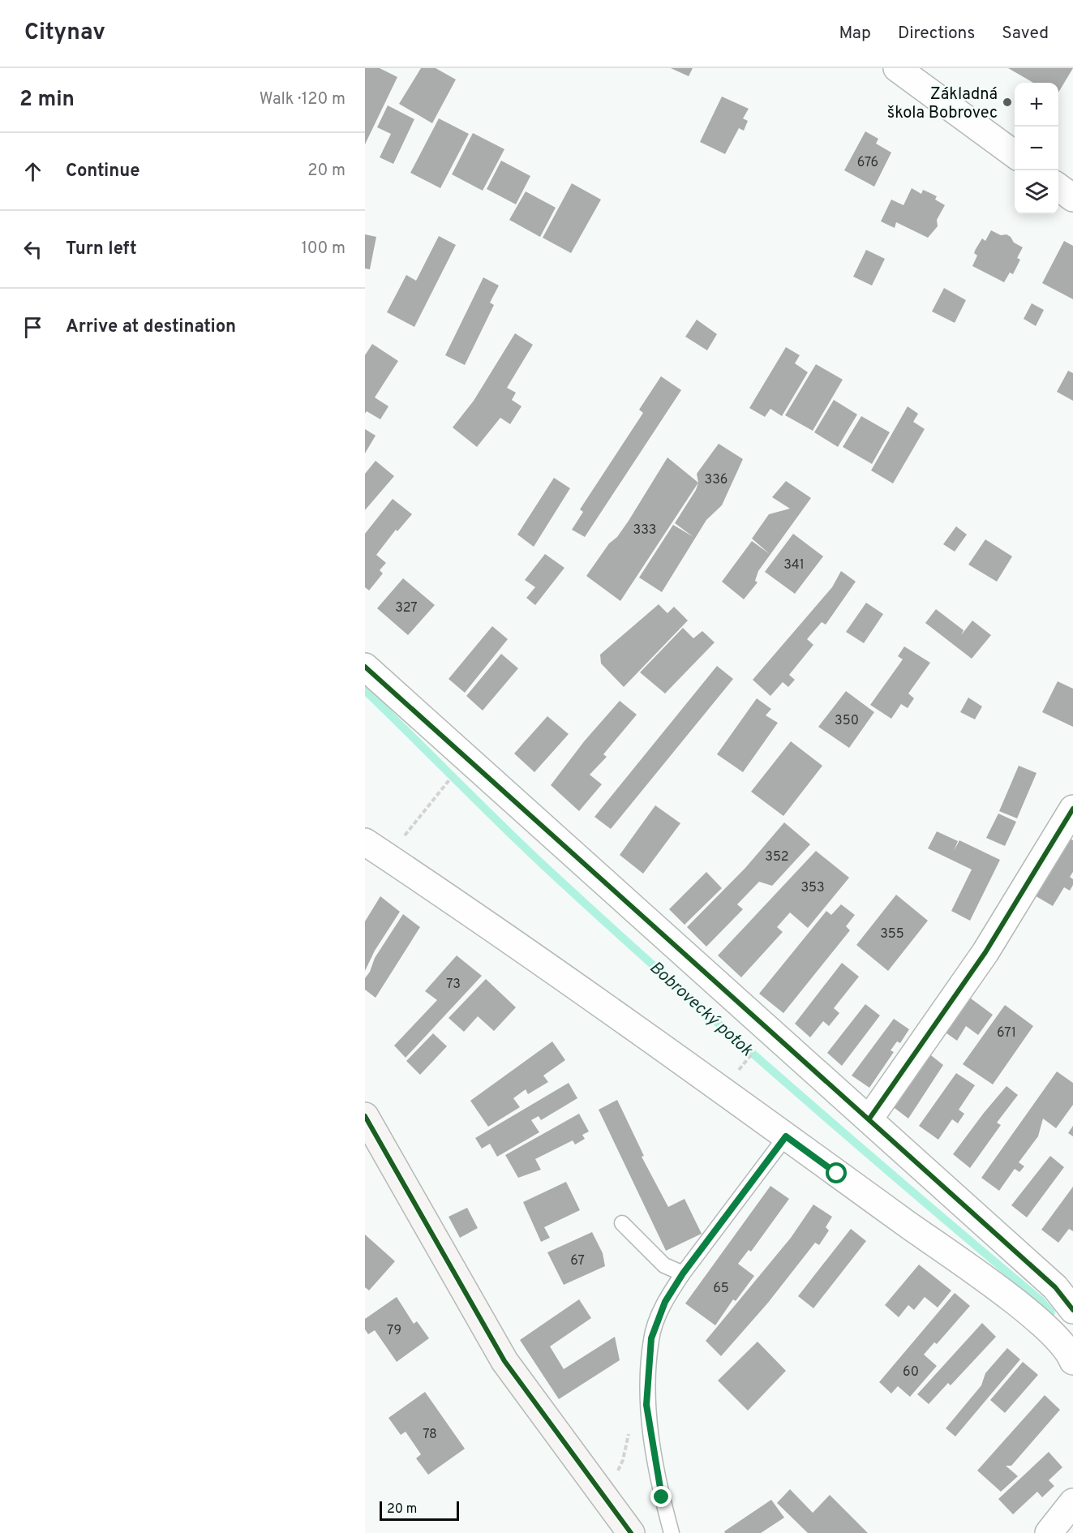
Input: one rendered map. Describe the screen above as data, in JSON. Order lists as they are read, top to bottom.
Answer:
{
  "water": ["Bobrovecký potok"],
  "places": ["Základná škola Bobrovec"],
  "house_numbers": [
    "676",
    "336",
    "333",
    "341",
    "327",
    "350",
    "352",
    "353",
    "355",
    "73",
    "671",
    "67",
    "65",
    "79",
    "60",
    "78"
  ],
  "scale_bar": "20 m",
  "page": {
    "header": "Citynav",
    "nav": ["Map", "Directions", "Saved"],
    "heading": ["2 min", "Walk · 120 m"],
    "map_buttons": ["+", "−"],
    "list": [
      ["Continue", "20 m"],
      ["Turn left", "100 m"],
      "Arrive at destination"
    ],
    "scale": "20 m"
  }
}
